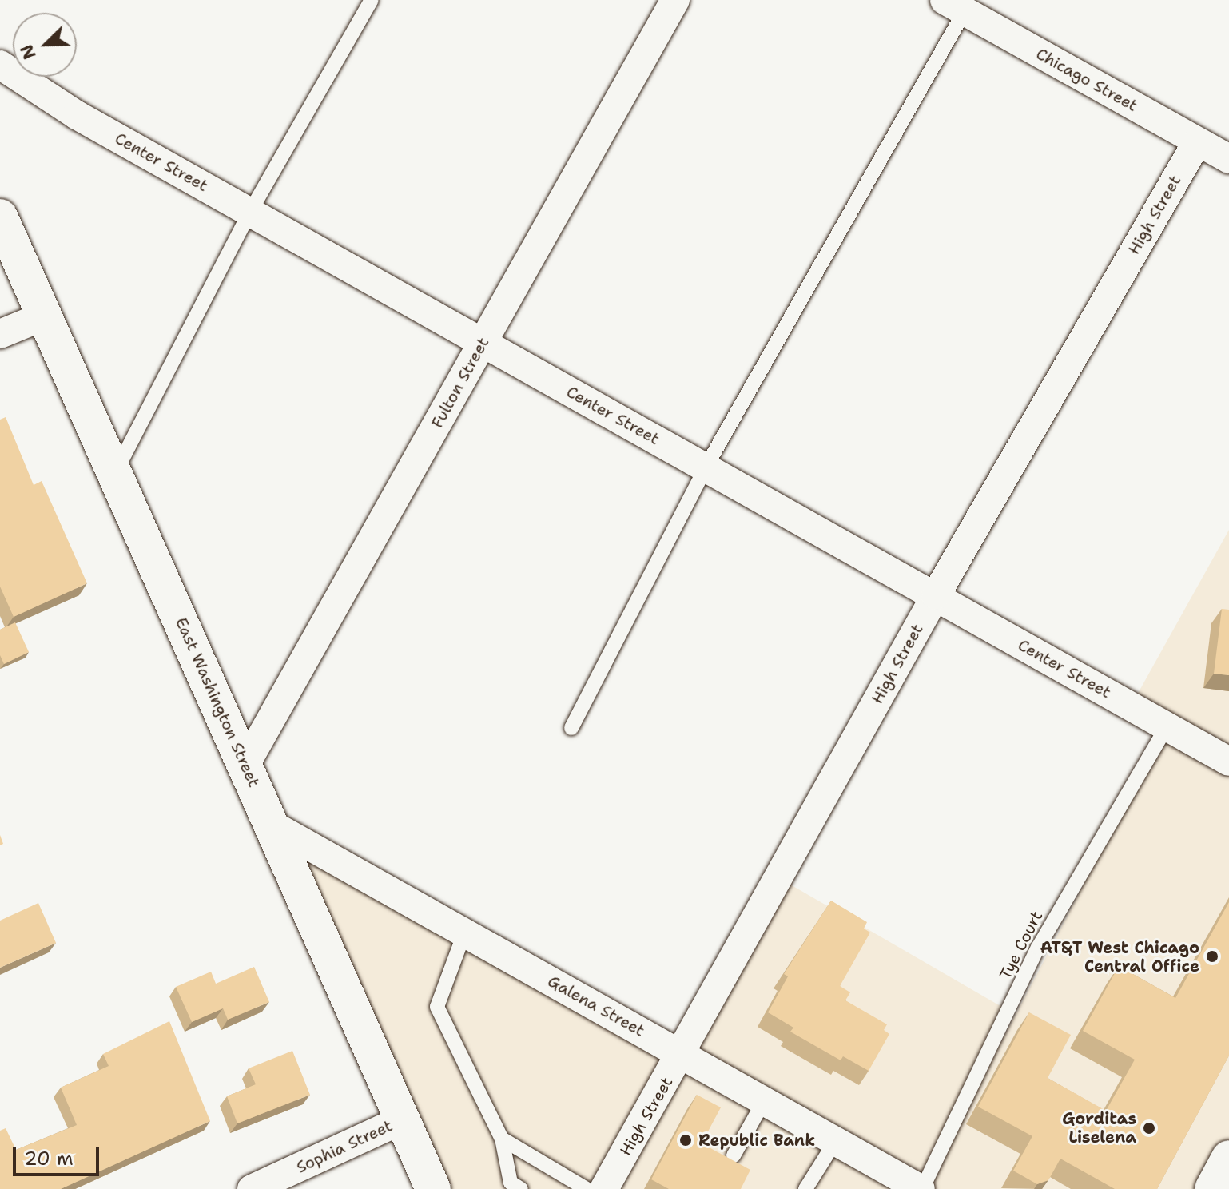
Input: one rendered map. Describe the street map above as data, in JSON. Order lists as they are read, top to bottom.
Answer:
{
  "streets": {
    "main road": ["East Washington Street"],
    "street": [
      "Chicago Street",
      "Center Street",
      "High Street",
      "Fulton Street",
      "Galena Street",
      "Sophia Street"
    ],
    "lane": ["Tye Court"]
  },
  "crossings": [
    ["Chicago Street", "High Street"],
    ["Center Street", "High Street"],
    ["Center Street", "Fulton Street"],
    ["Center Street", "Tye Court"],
    ["High Street", "Galena Street"],
    ["Fulton Street", "East Washington Street"],
    ["East Washington Street", "Galena Street"],
    ["East Washington Street", "Sophia Street"],
    ["Tye Court", "Galena Street"]
  ],
  "places": ["AT&T West Chicago Central Office", "Gorditas Liselena", "Republic Bank"],
  "scale_bar": "20 m",
  "north": "bottom left"
}
